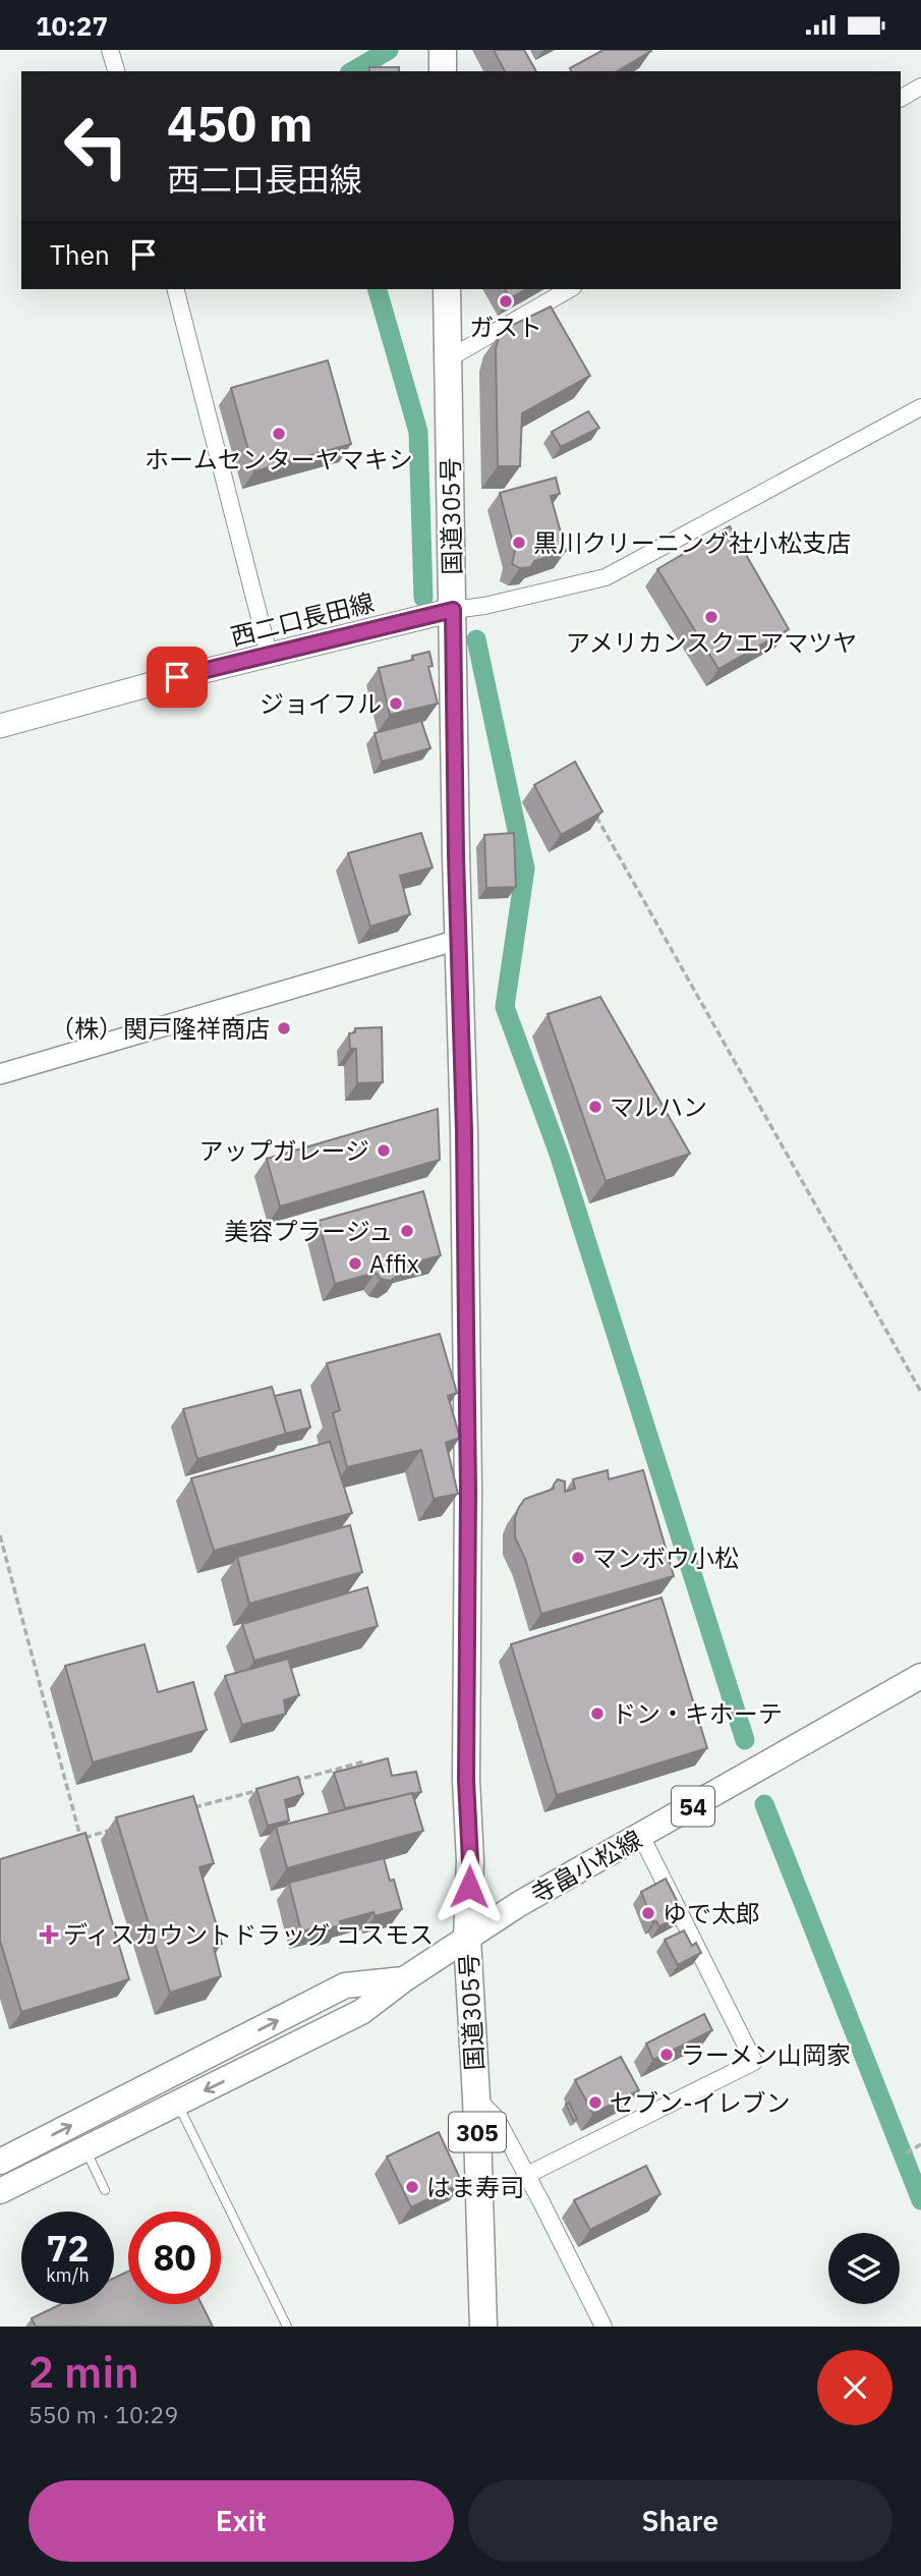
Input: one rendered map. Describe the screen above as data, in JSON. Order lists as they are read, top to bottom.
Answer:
{
  "streets": {
    "highway": ["国道305号", "305"],
    "main road": ["西二口長田線", "54", "寺畠小松線"]
  },
  "crossings": [
    ["国道305号", "西二口長田線"],
    ["国道305号", "寺畠小松線"]
  ],
  "places": {
    "other": [
      "ガスト",
      "ホームセンターヤマキシ",
      "黒川クリーニング社小松支店",
      "アメリカンスクエアマツヤ",
      "ジョイフル",
      "（株）関戸隆祥商店",
      "マルハン",
      "アップガレージ",
      "美容プラージュ",
      "Affix",
      "マンボウ小松",
      "ドン・キホーテ",
      "ゆで太郎",
      "ラーメン山岡家",
      "セブン-イレブン",
      "はま寿司"
    ],
    "health": ["ディスカウントドラッグ コスモス"]
  },
  "page": {
    "status": "10:27",
    "turn": ["450 m", "西二口長田線"],
    "then": "Then",
    "speed": "72 km/h",
    "limit": "80",
    "heading": ["2 min", "550 m · 10:29"],
    "buttons": ["Exit", "Share"]
  }
}
